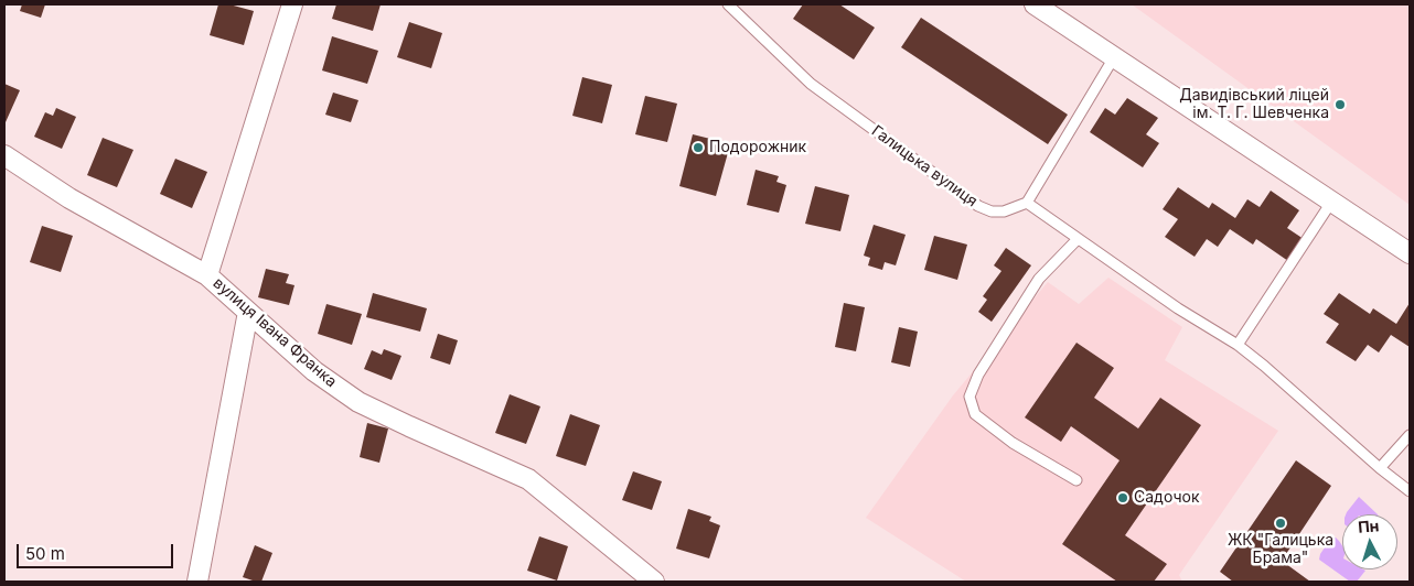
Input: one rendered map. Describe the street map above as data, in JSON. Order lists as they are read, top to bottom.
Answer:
{
  "streets": {
    "street": ["вулиця Івана Франка"],
    "lane": ["Галицька вулиця"]
  },
  "places": [
    "Давидівський ліцей ім. Т. Г. Шевченка",
    "Подорожник",
    "Садочок",
    "ЖК \"Галицька Брама\""
  ],
  "scale_bar": "50 m",
  "north": "top"
}
